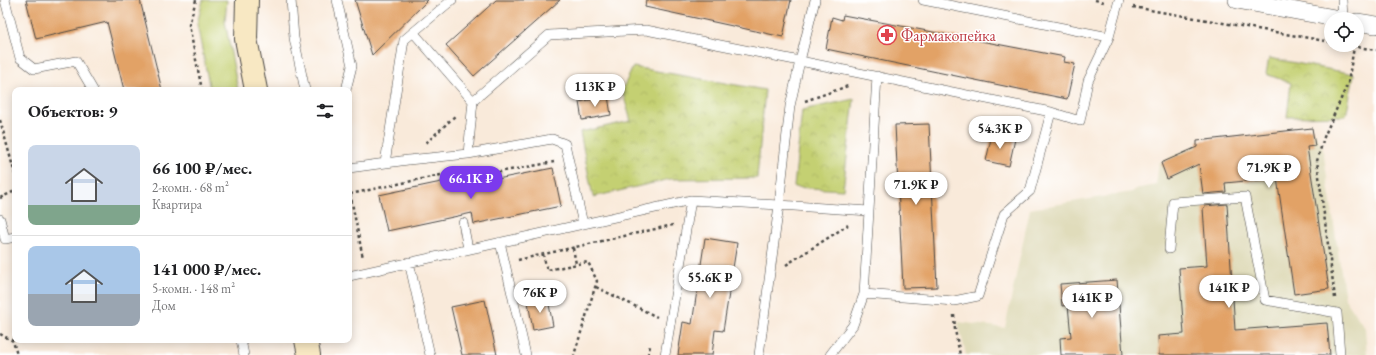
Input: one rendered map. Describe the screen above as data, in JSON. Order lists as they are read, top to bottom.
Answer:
{
  "places": {
    "pharmacy": ["Фармакопейка"]
  },
  "page": {
    "price": [
      "113K ₽",
      "54.3K ₽",
      "71.9K ₽",
      "66.1K ₽",
      "71.9K ₽",
      "55.6K ₽",
      "141K ₽",
      "76K ₽",
      "141K ₽"
    ],
    "heading": "Объектов: 9",
    "list": [
      {
        "name": "66 100 ₽/мес.",
        "note": "2-комн. · 68 m² · Квартира"
      },
      {
        "name": "141 000 ₽/мес.",
        "note": "5-комн. · 148 m² · Дом"
      }
    ]
  }
}
